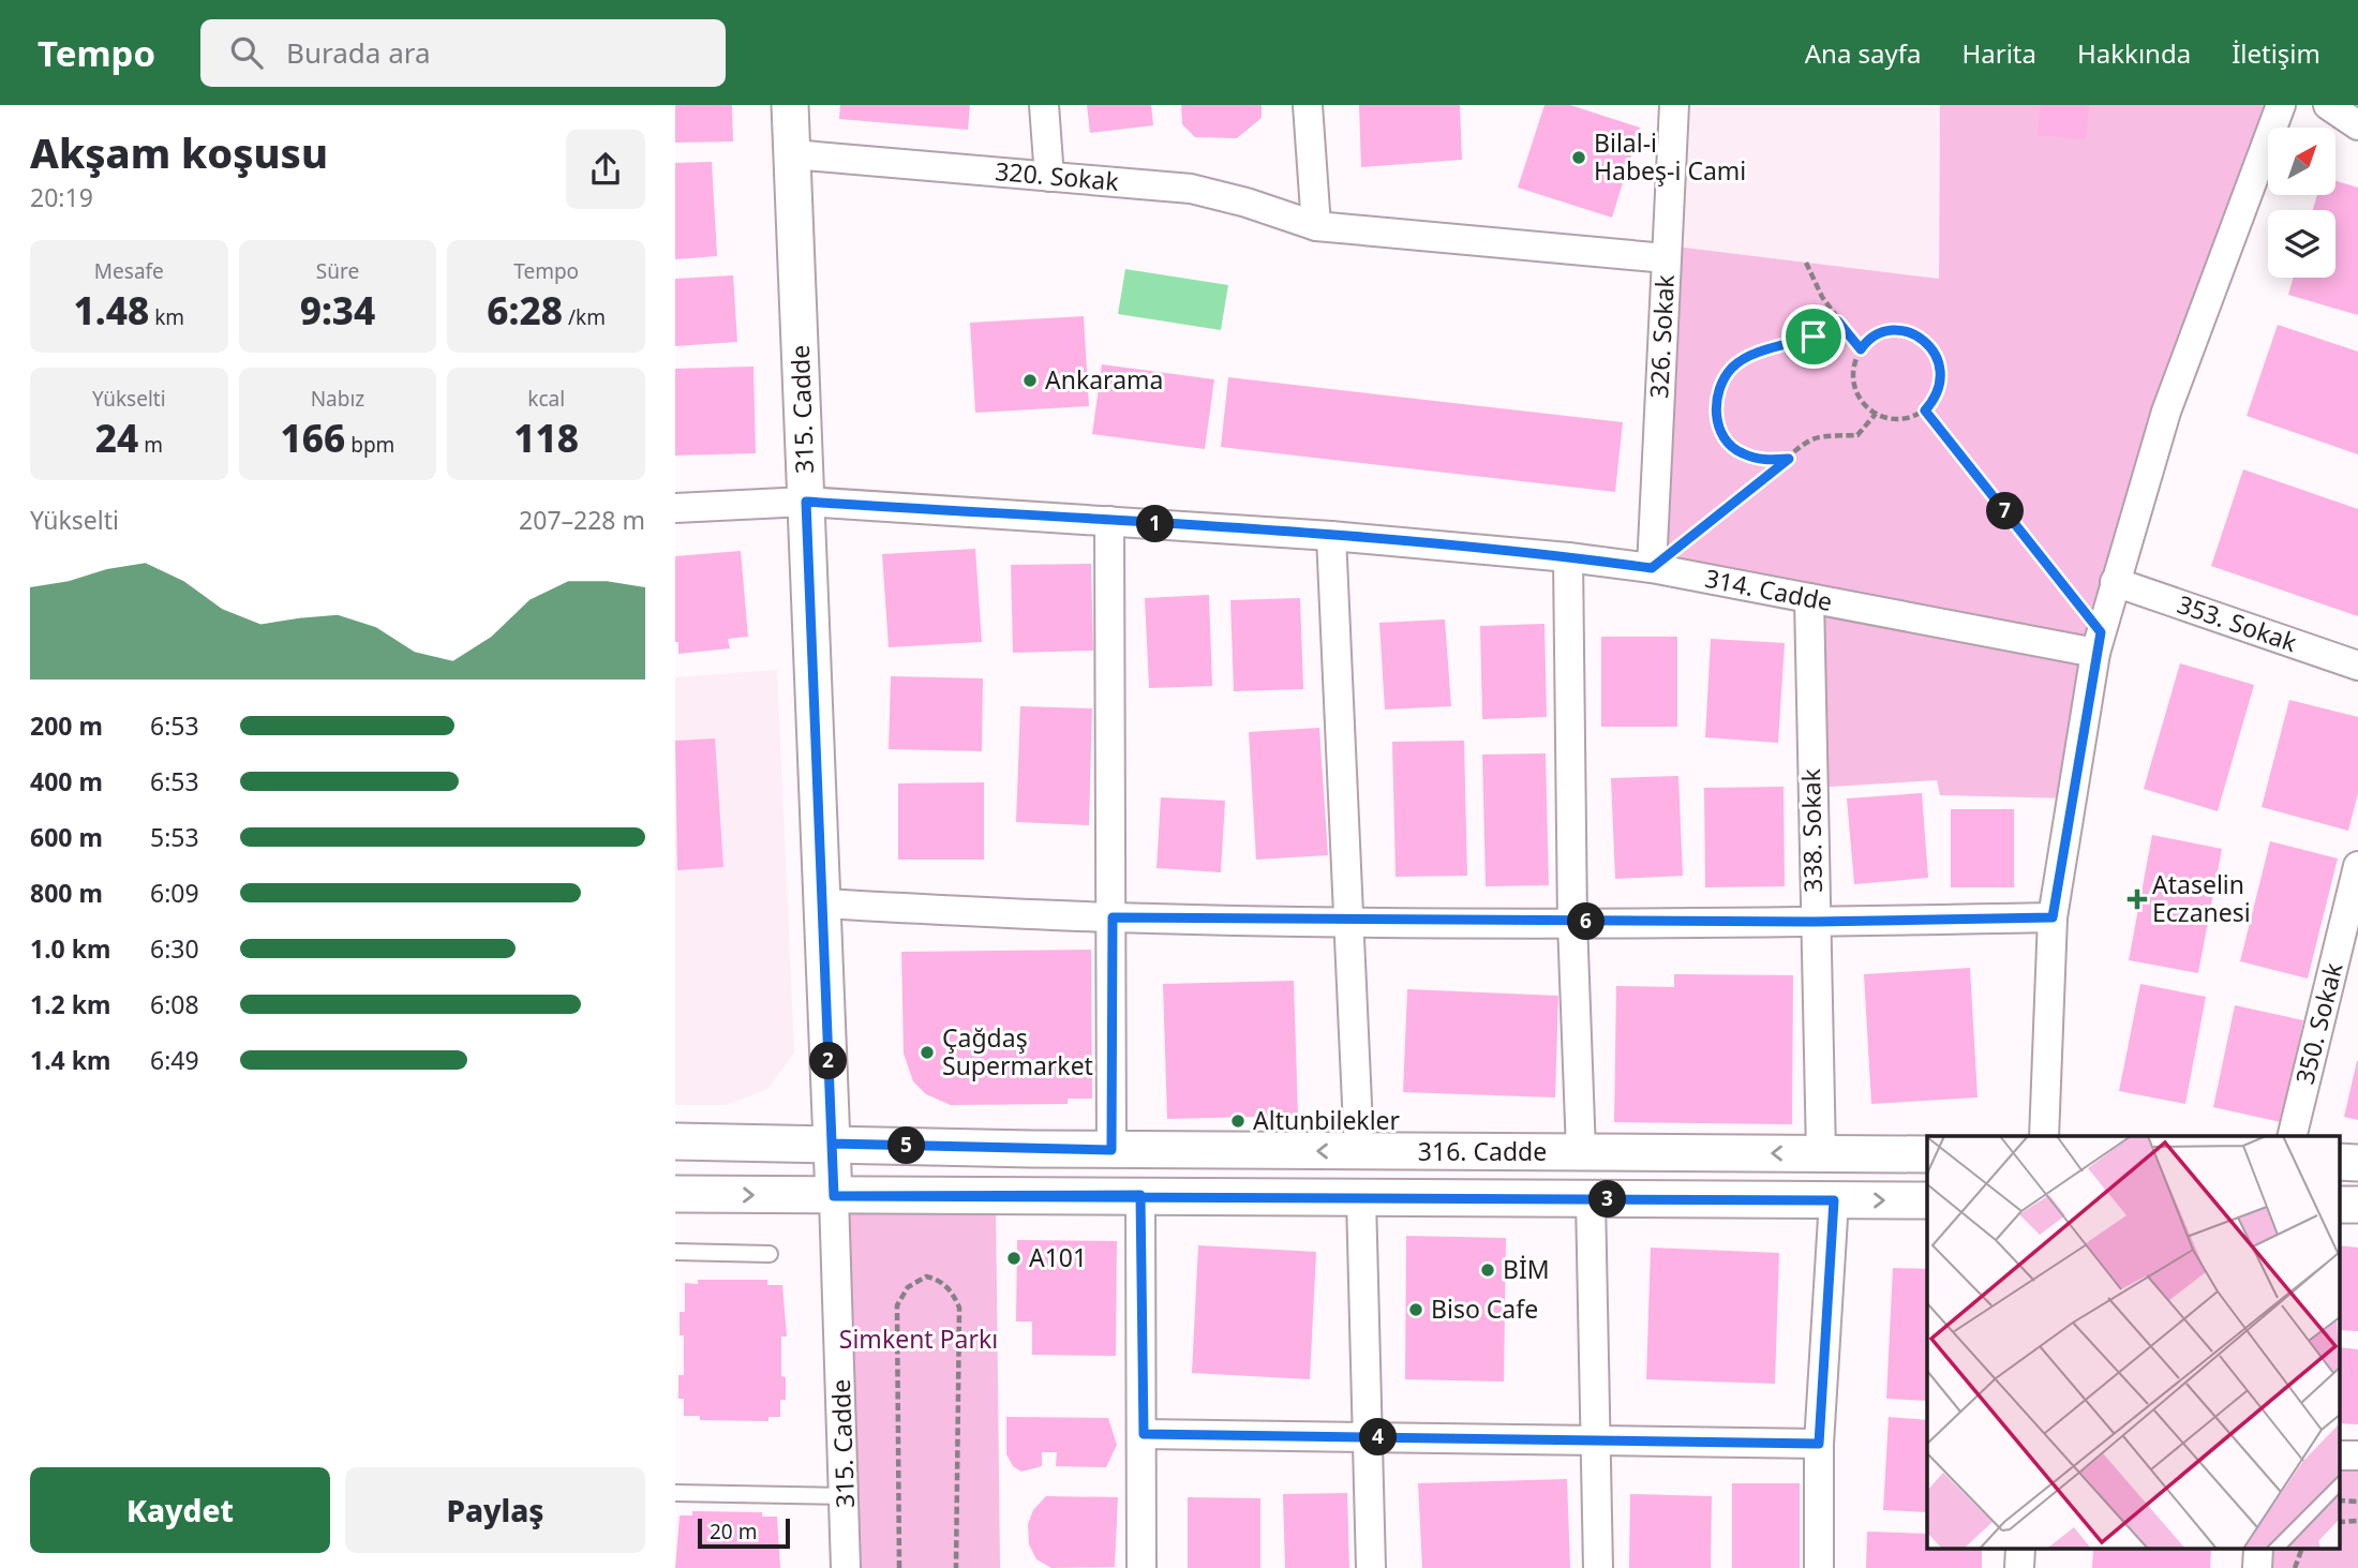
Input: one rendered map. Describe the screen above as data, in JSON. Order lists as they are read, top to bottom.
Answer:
{
  "streets": {
    "street": [
      "320. Sokak",
      "326. Sokak",
      "315. Cadde",
      "314. Cadde",
      "353. Sokak",
      "338. Sokak",
      "350. Sokak",
      "316. Cadde"
    ]
  },
  "crossings": [
    ["320. Sokak", "326. Sokak"],
    ["320. Sokak", "315. Cadde"],
    ["326. Sokak", "314. Cadde"],
    ["315. Cadde", "314. Cadde"],
    ["315. Cadde", "316. Cadde"],
    ["314. Cadde", "338. Sokak"],
    ["338. Sokak", "316. Cadde"]
  ],
  "parks": ["Simkent Parkı"],
  "places": {
    "other": [
      "Bilal-i Habeş-i Cami",
      "Ankarama",
      "Çağdaş Supermarket",
      "Altunbilekler",
      "A101",
      "BİM",
      "Biso Cafe"
    ],
    "health": ["Ataselin Eczanesi"]
  },
  "scale_bar": "20 m",
  "north": "top right",
  "page": {
    "header": "Tempo",
    "search": "Burada ara",
    "nav": [
      "Ana sayfa",
      "Harita",
      "Hakkında",
      "İletişim"
    ],
    "heading": ["Akşam koşusu", "20:19"],
    "stats": [
      ["Mesafe", "1.48 km"],
      ["Süre", "9:34"],
      ["Tempo", "6:28 /km"],
      ["Yükselti", "24 m"],
      ["Nabız", "166 bpm"],
      ["kcal", "118"]
    ],
    "chart": ["Yükselti", "207–228 m"],
    "pins": [
      "7",
      "1",
      "6",
      "2",
      "5",
      "3",
      "4"
    ],
    "list": [
      {
        "name": "200 m",
        "note": "6:53"
      },
      {
        "name": "400 m",
        "note": "6:53"
      },
      {
        "name": "600 m",
        "note": "5:53"
      },
      {
        "name": "800 m",
        "note": "6:09"
      },
      {
        "name": "1.0 km",
        "note": "6:30"
      },
      {
        "name": "1.2 km",
        "note": "6:08"
      },
      {
        "name": "1.4 km",
        "note": "6:49"
      }
    ],
    "buttons": ["Kaydet", "Paylaş"],
    "scale": "20 m"
  }
}
